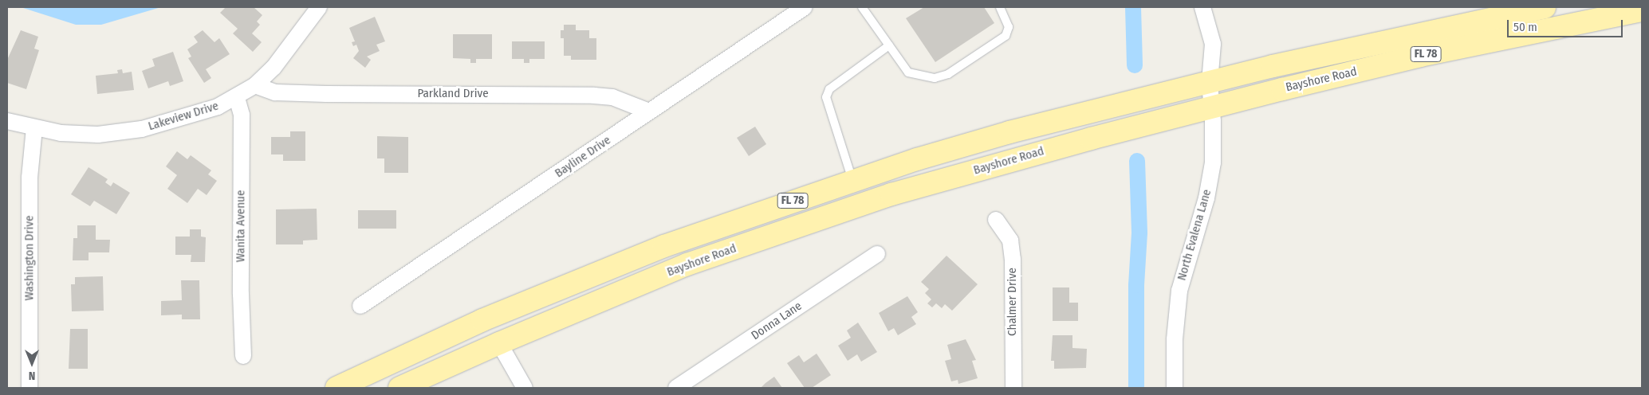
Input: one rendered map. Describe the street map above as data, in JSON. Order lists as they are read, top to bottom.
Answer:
{
  "streets": {
    "main road": ["FL 78", "Bayshore Road"],
    "street": [
      "Parkland Drive",
      "Lakeview Drive",
      "Bayline Drive",
      "Wanita Avenue",
      "North Evalena Lane",
      "Washington Drive",
      "Chalmer Drive",
      "Donna Lane"
    ]
  },
  "crossings": [
    ["Bayshore Road", "North Evalena Lane"],
    ["Parkland Drive", "Lakeview Drive"],
    ["Parkland Drive", "Bayline Drive"],
    ["Lakeview Drive", "Wanita Avenue"],
    ["Lakeview Drive", "Washington Drive"]
  ],
  "scale_bar": "50 m",
  "north": "bottom"
}
